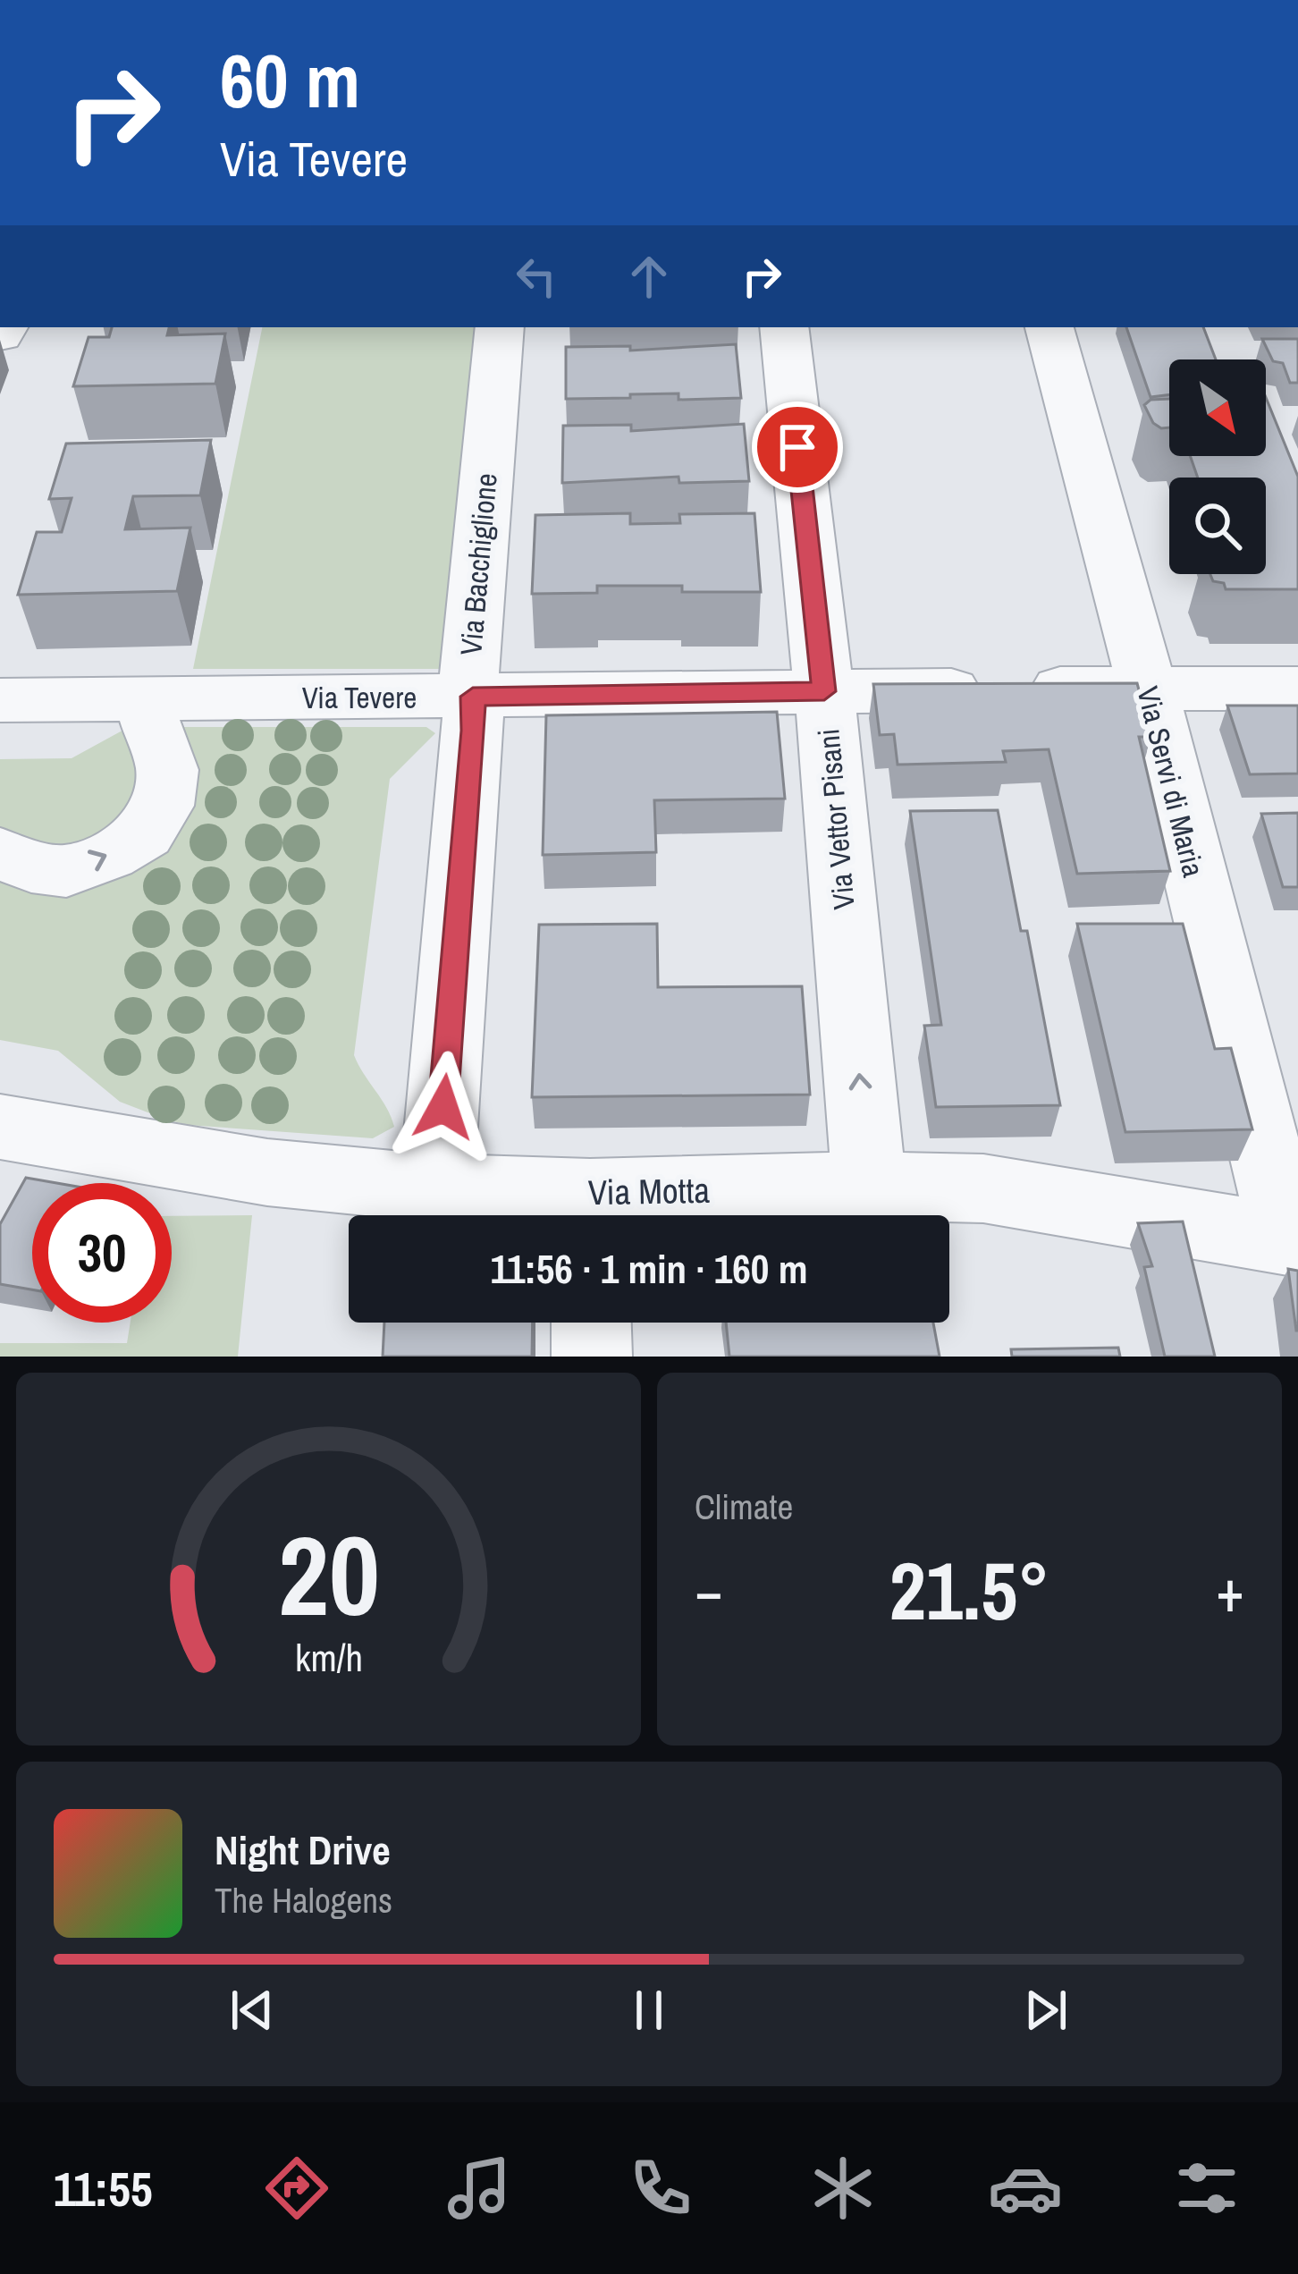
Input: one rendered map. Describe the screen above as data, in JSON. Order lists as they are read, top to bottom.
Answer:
{
  "streets": {
    "street": [
      "Via Bacchiglione",
      "Via Tevere",
      "Via Servi di Maria",
      "Via Vettor Pisani",
      "Via Motta"
    ]
  },
  "crossings": [
    ["Via Bacchiglione", "Via Tevere"],
    ["Via Bacchiglione", "Via Motta"],
    ["Via Tevere", "Via Servi di Maria"],
    ["Via Tevere", "Via Vettor Pisani"],
    ["Via Servi di Maria", "Via Motta"],
    ["Via Vettor Pisani", "Via Motta"]
  ],
  "one_way": ["Via Vettor Pisani"],
  "north": "bottom right",
  "page": {
    "turn": ["60 m", "Via Tevere"],
    "limit": "30",
    "trip": "11:56 · 1 min · 160 m",
    "tile": "Climate",
    "heat": ["−", "21.5°", "+"],
    "song": ["Night Drive", "The Halogens"],
    "tabs": "11:55",
    "gauge": ["20", "km/h"]
  }
}
